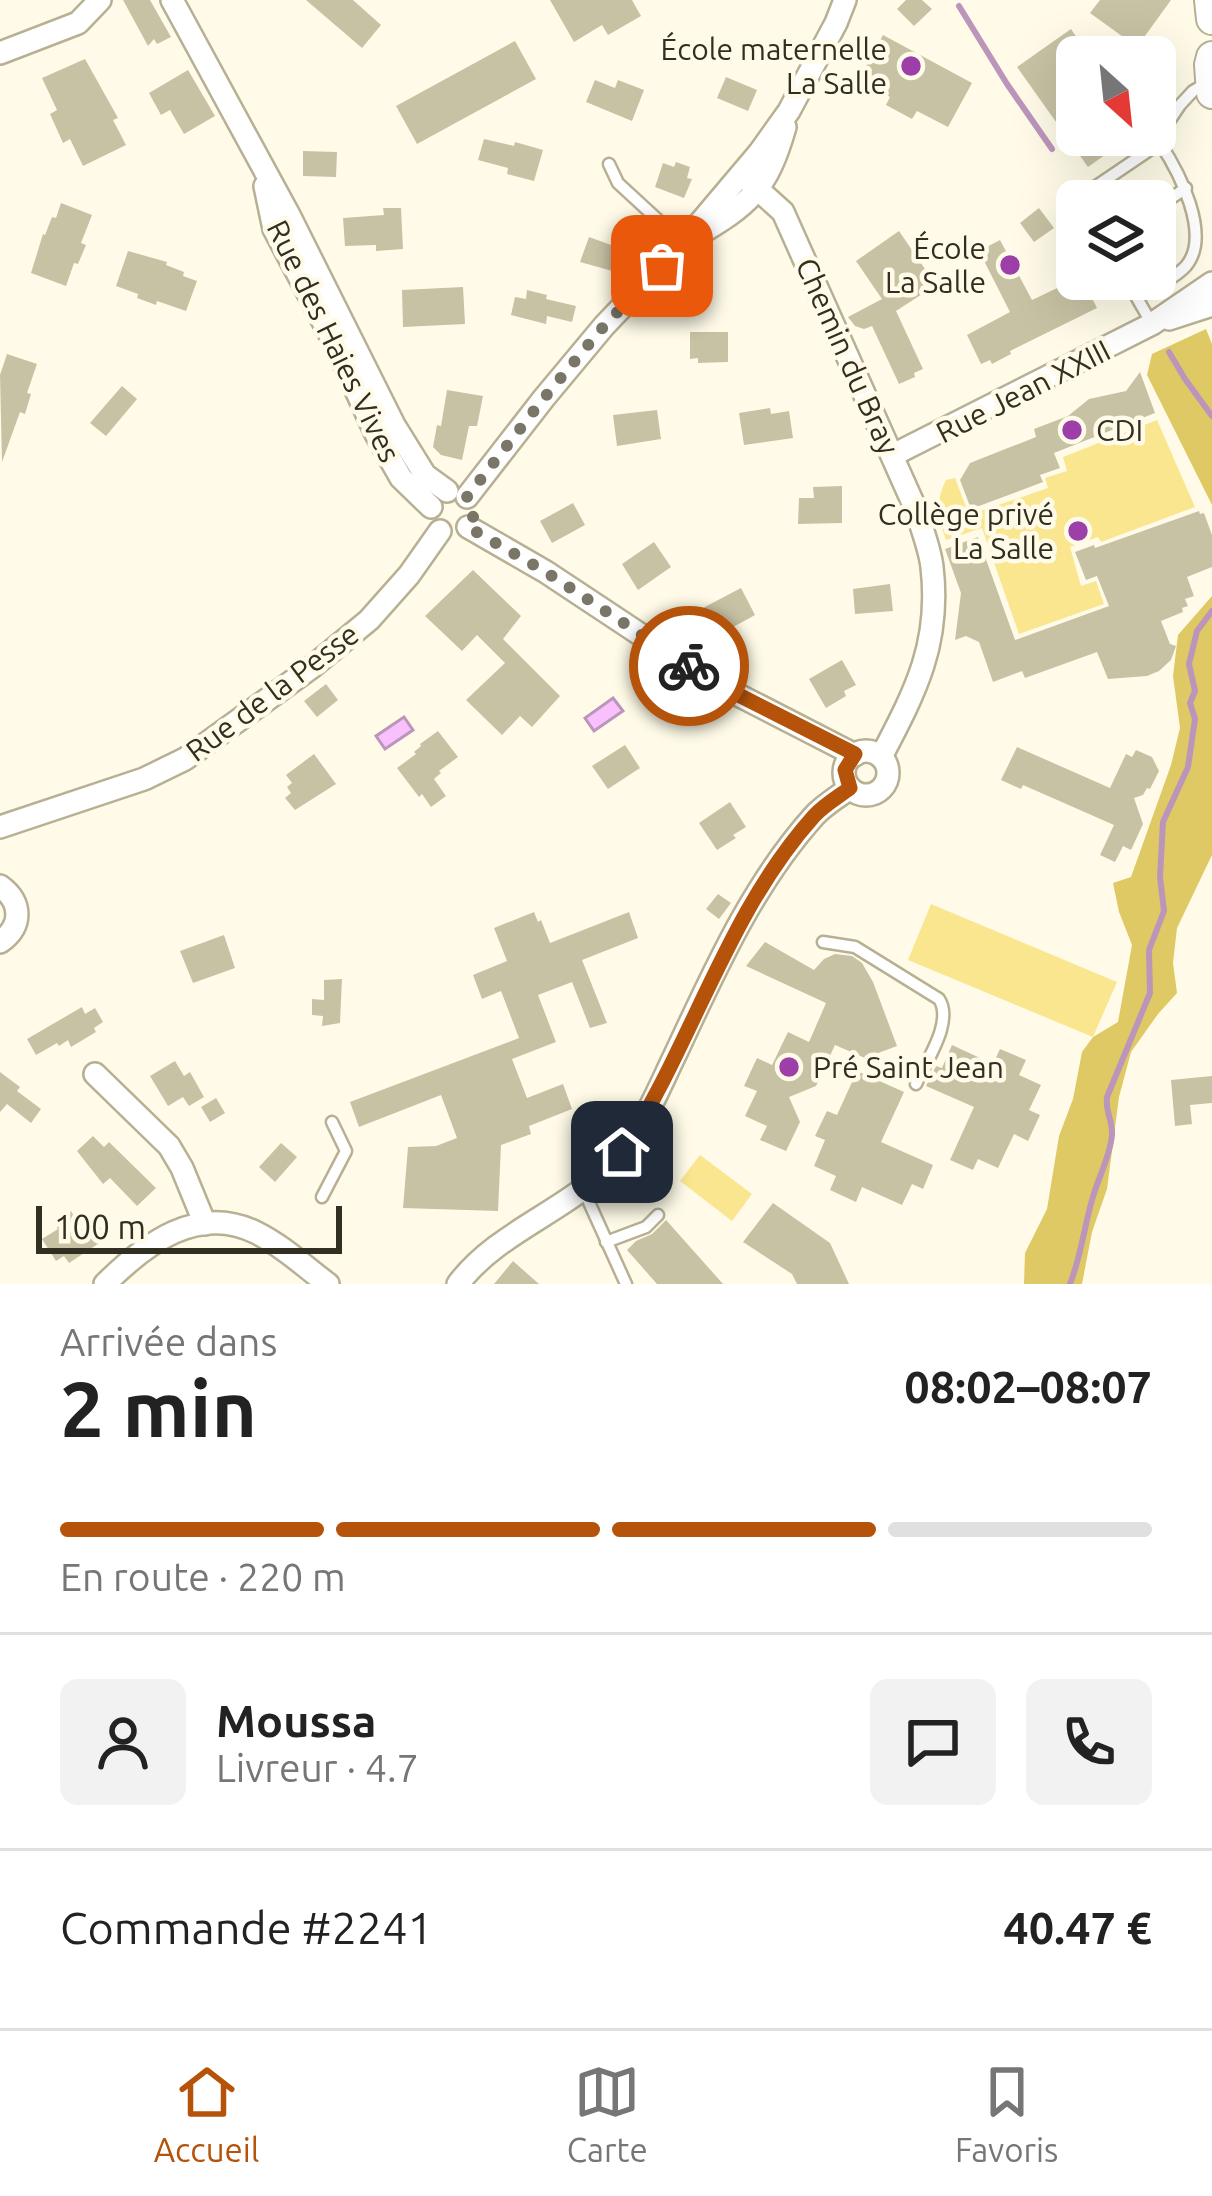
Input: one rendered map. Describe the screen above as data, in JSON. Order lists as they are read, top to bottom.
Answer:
{
  "streets": {
    "street": [
      "Rue des Haies Vives",
      "Chemin du Bray",
      "Rue Jean XXIII",
      "Rue de la Pesse"
    ]
  },
  "crossings": [
    ["Chemin du Bray", "Rue Jean XXIII"]
  ],
  "places": [
    "École maternelle La Salle",
    "École La Salle",
    "CDI",
    "Collège privé La Salle",
    "Pré Saint Jean"
  ],
  "scale_bar": "100 m",
  "north": "bottom right",
  "page": {
    "scale": "100 m",
    "heading": ["2 min", "Arrivée dans", "08:02–08:07"],
    "panel": [
      "Moussa",
      "Livreur · 4.7",
      "Commande #2241",
      "40.47 €"
    ],
    "bar": "En route · 220 m",
    "tabs": ["Accueil", "Carte", "Favoris"]
  }
}
